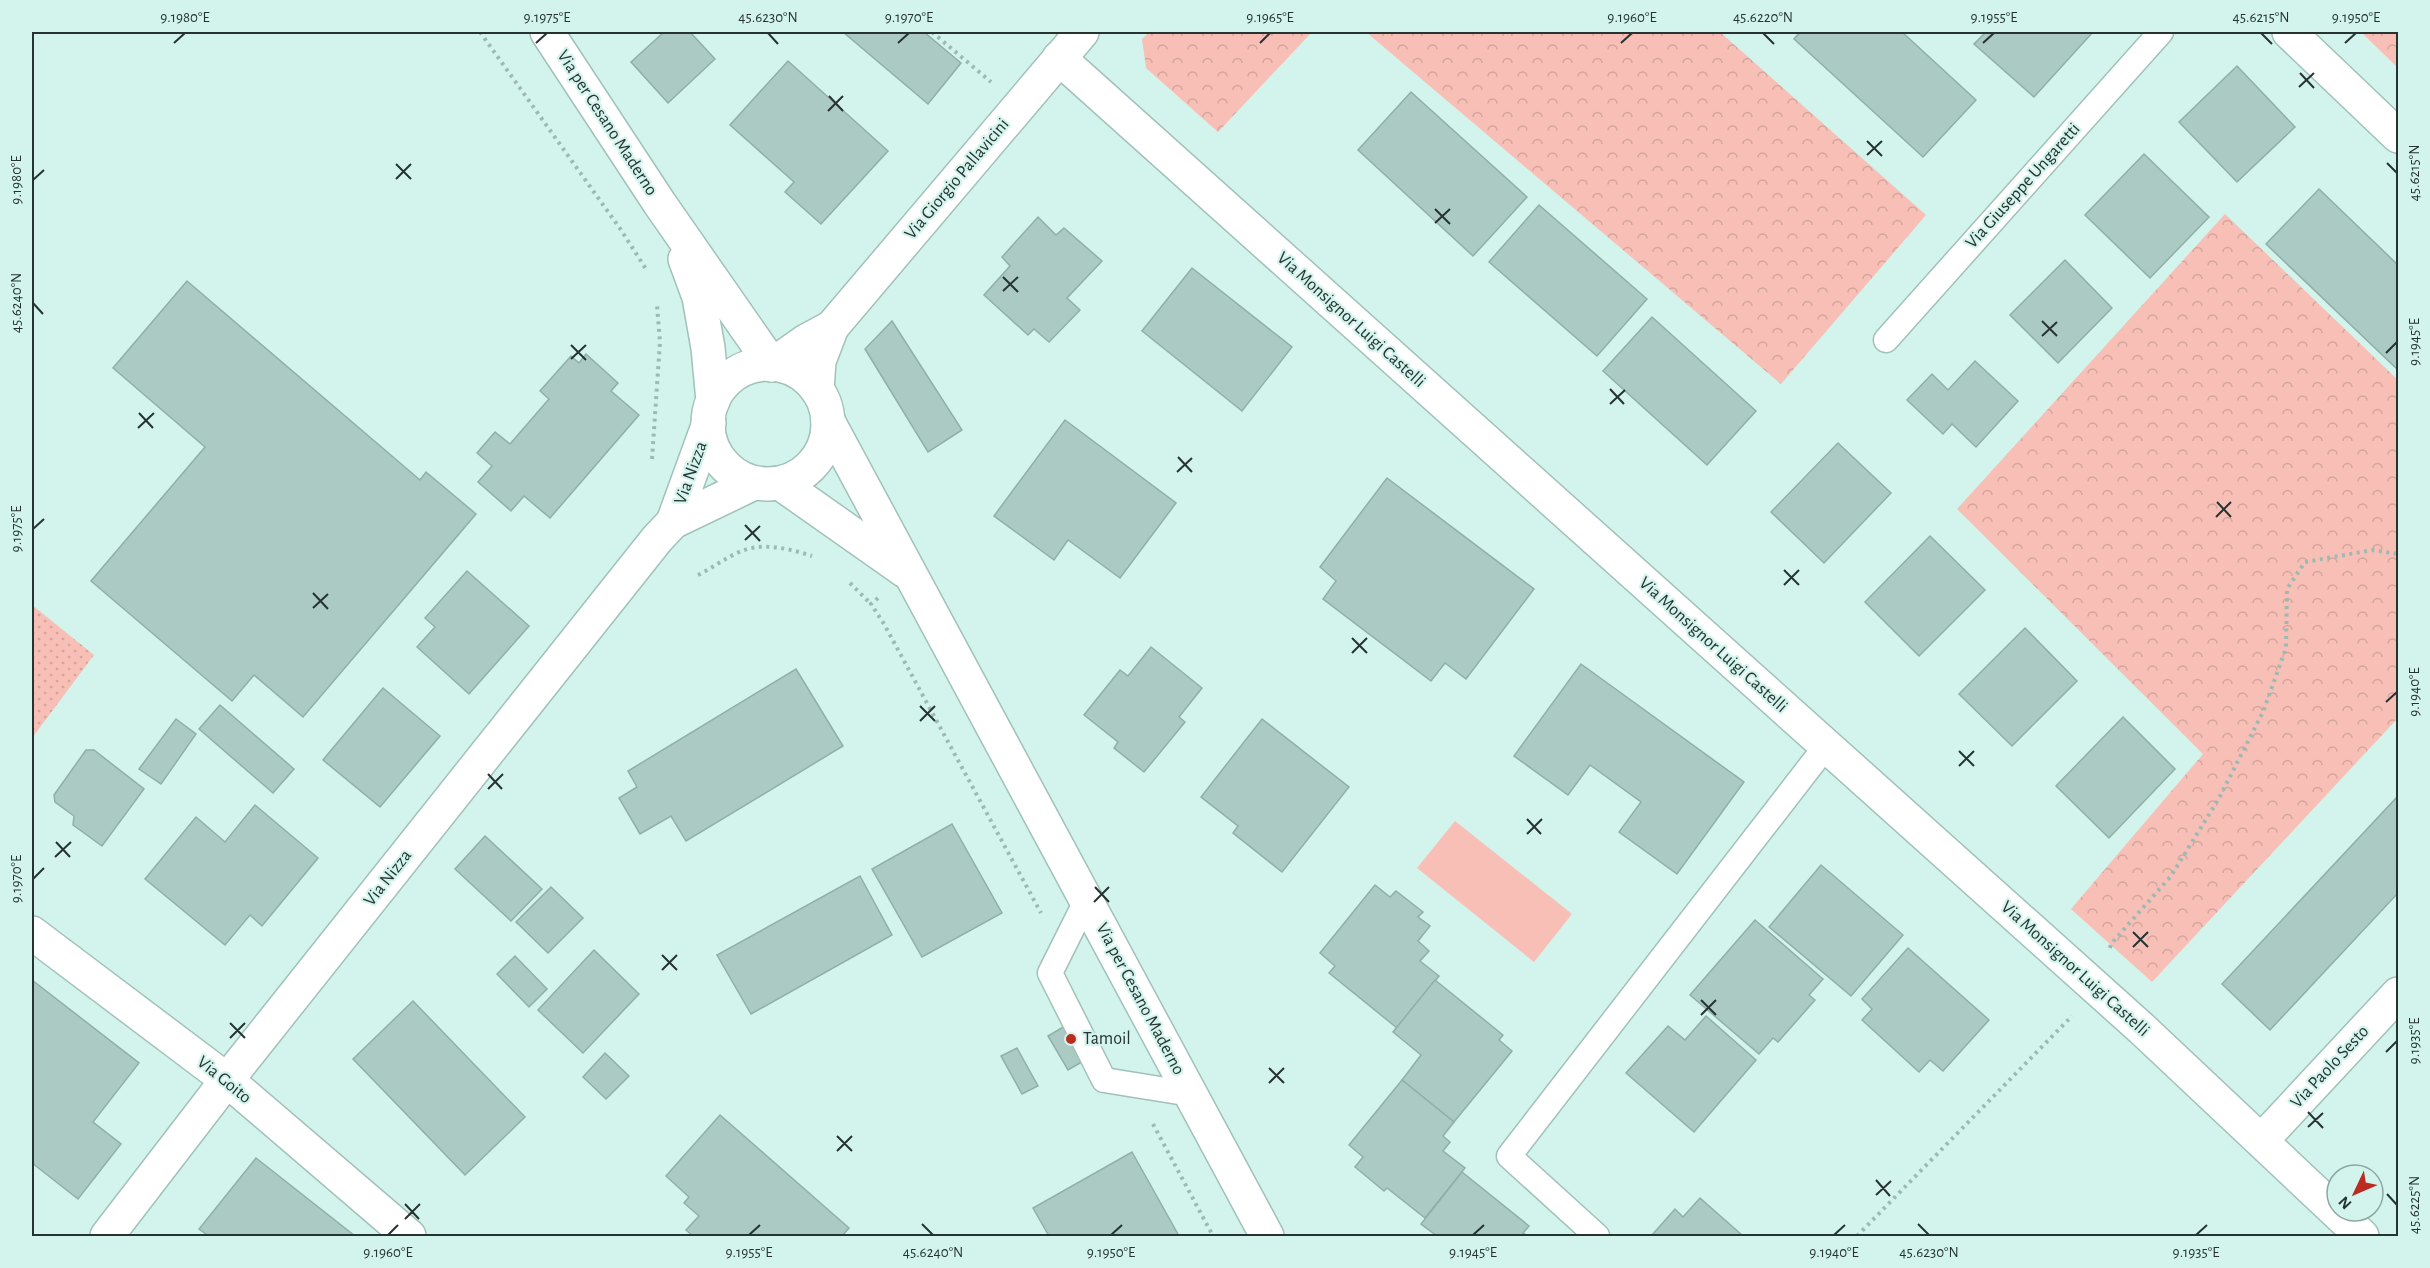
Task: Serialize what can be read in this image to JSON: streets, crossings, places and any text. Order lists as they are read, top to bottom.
{
  "streets": {
    "street": [
      "Via per Cesano Maderno",
      "Via Giorgio Pallavicini",
      "Via Monsignor Luigi Castelli",
      "Via Nizza",
      "Via Paolo Sesto",
      "Via Goito"
    ],
    "lane": ["Via Giuseppe Ungaretti"]
  },
  "crossings": [
    ["Via per Cesano Maderno", "Via Giorgio Pallavicini"],
    ["Via per Cesano Maderno", "Via Nizza"],
    ["Via Giorgio Pallavicini", "Via Monsignor Luigi Castelli"],
    ["Via Giorgio Pallavicini", "Via Nizza"],
    ["Via Monsignor Luigi Castelli", "Via Paolo Sesto"],
    ["Via Nizza", "Via Goito"]
  ],
  "places": ["Tamoil"],
  "north": "bottom left",
  "coordinates": [
    "9.1980°E",
    "9.1975°E",
    "45.6230°N",
    "9.1970°E",
    "9.1965°E",
    "9.1960°E",
    "45.6220°N",
    "9.1955°E",
    "45.6215°N",
    "9.1950°E",
    "45.6240°N",
    "9.1945°E",
    "9.1940°E",
    "9.1935°E",
    "45.6225°N"
  ]
}
